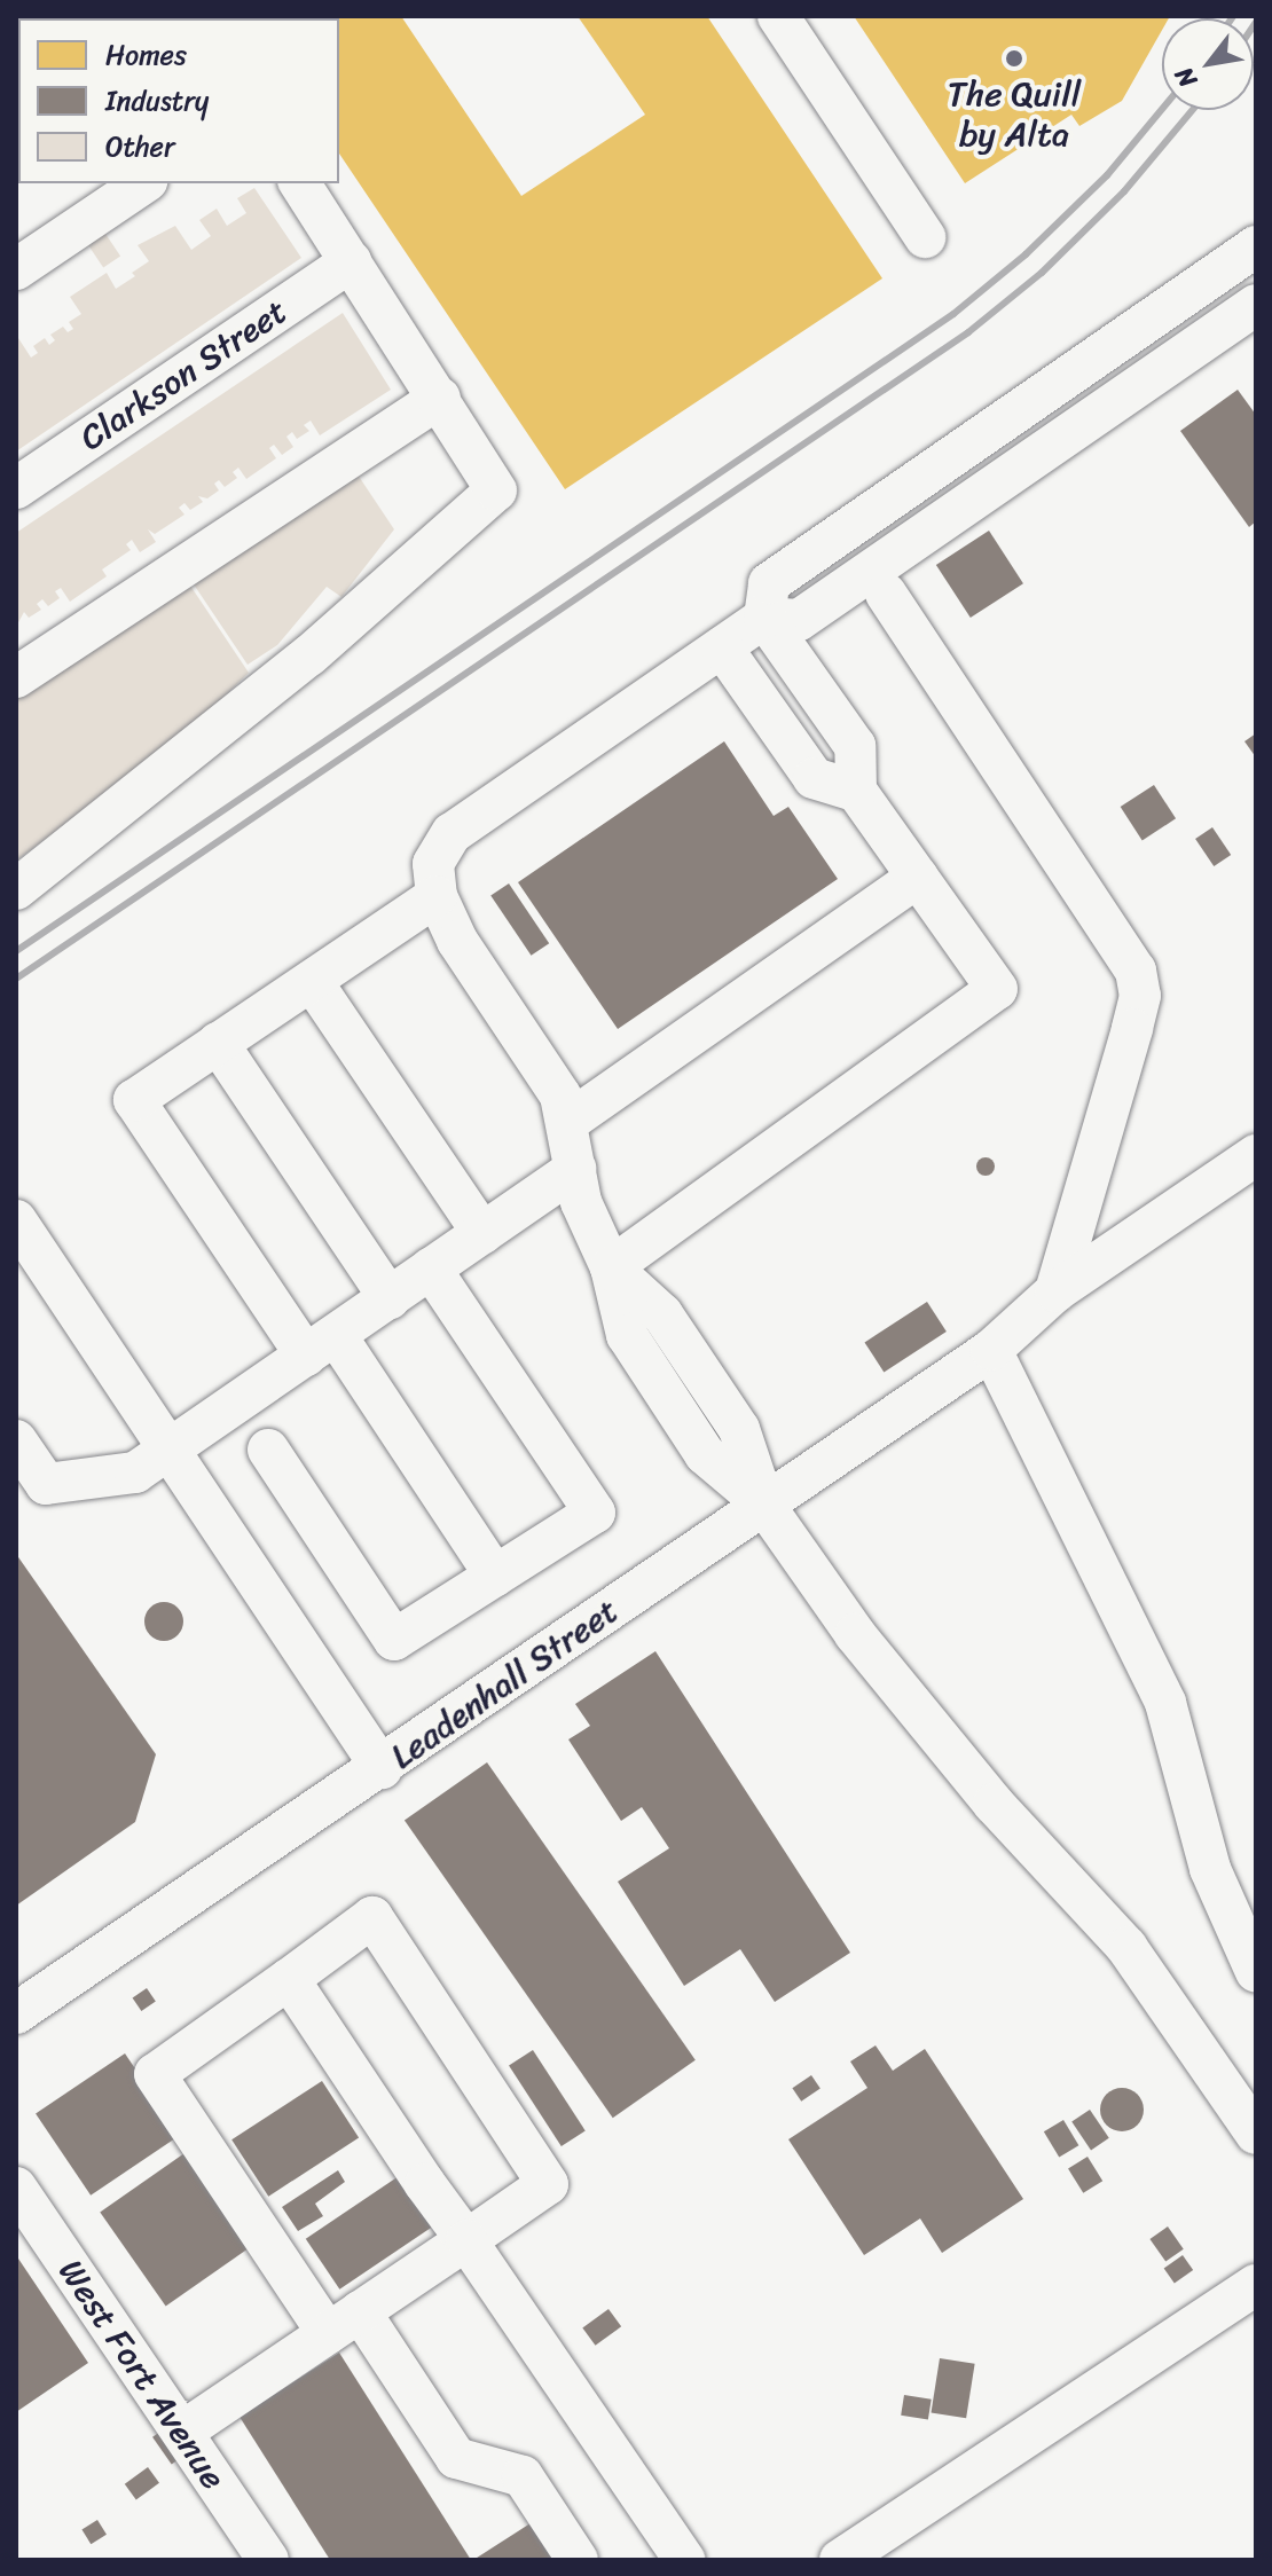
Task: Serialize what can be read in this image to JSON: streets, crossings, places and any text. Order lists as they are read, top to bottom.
{
  "streets": {
    "street": ["Clarkson Street", "Leadenhall Street", "West Fort Avenue"]
  },
  "places": ["The Quill by Alta"],
  "legend": ["Homes", "Industry", "Other"],
  "north": "bottom left"
}
